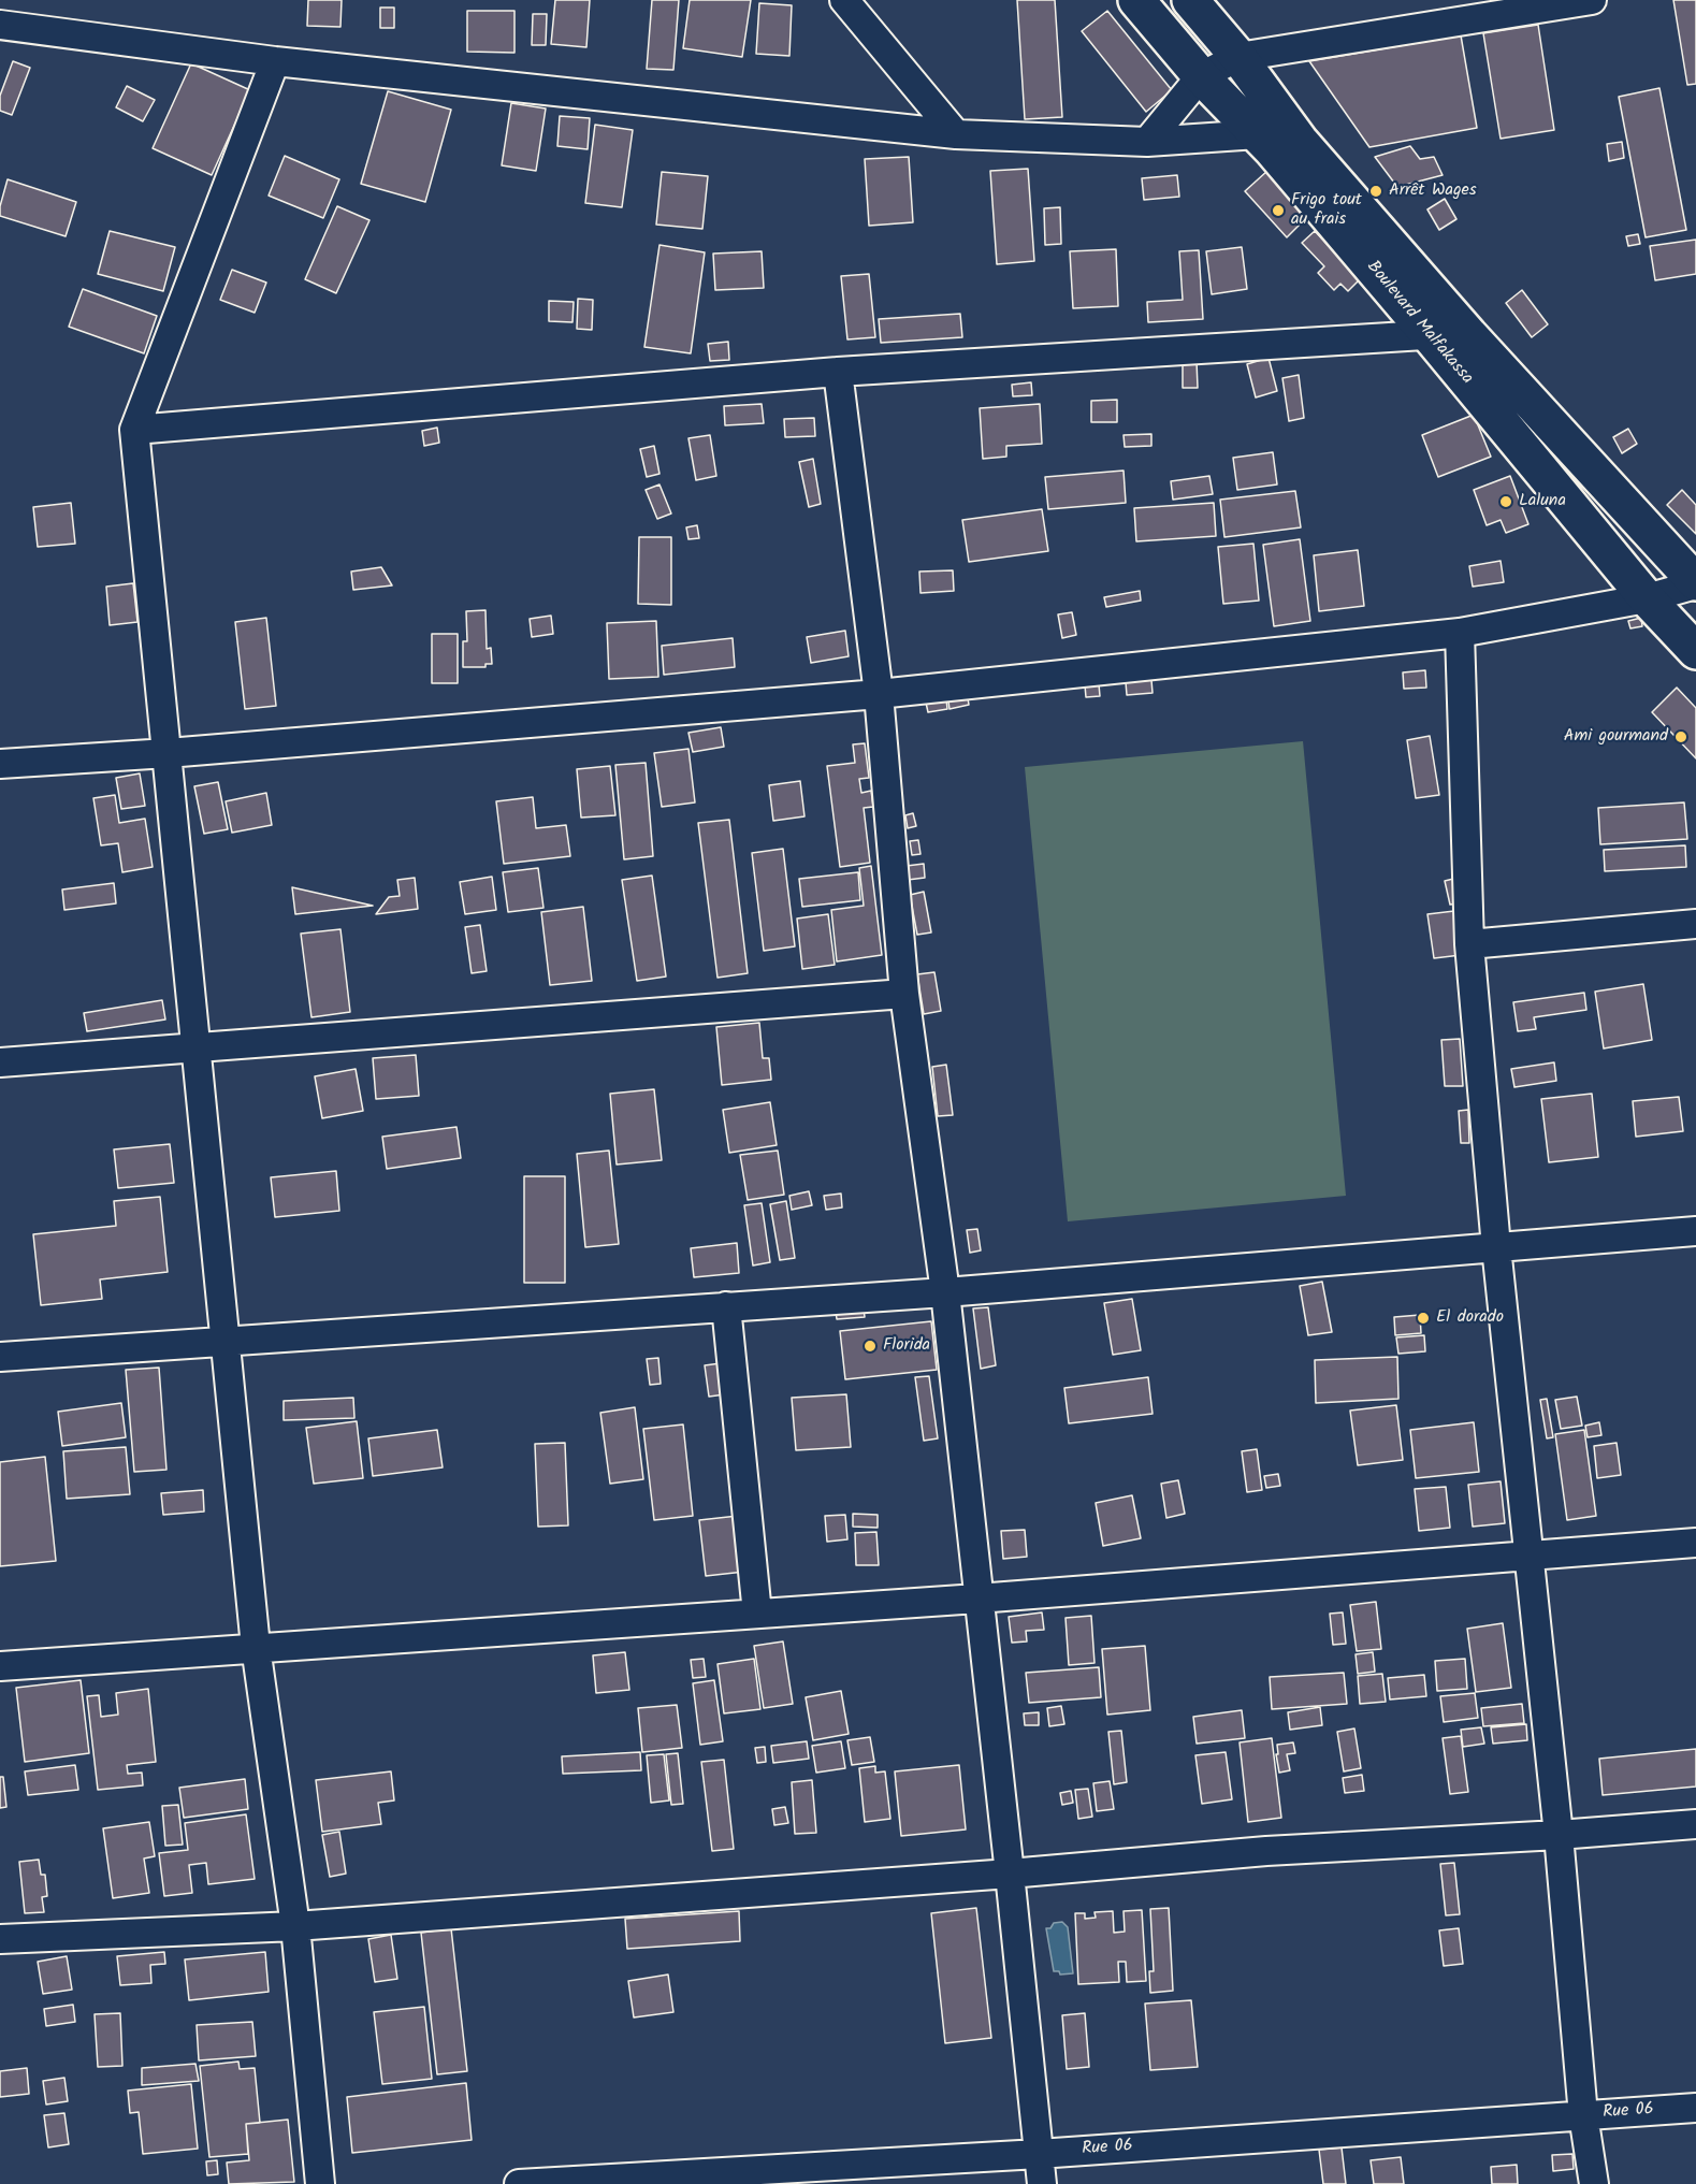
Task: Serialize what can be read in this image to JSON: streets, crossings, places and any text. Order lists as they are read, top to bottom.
{
  "streets": {
    "main road": ["Boulevard Malfakassa"],
    "street": ["Rue 06"]
  },
  "places": [
    "Arrêt Wages",
    "Frigo tout au frais",
    "Laluna",
    "Ami gourmand",
    "El dorado",
    "Florida"
  ]
}
